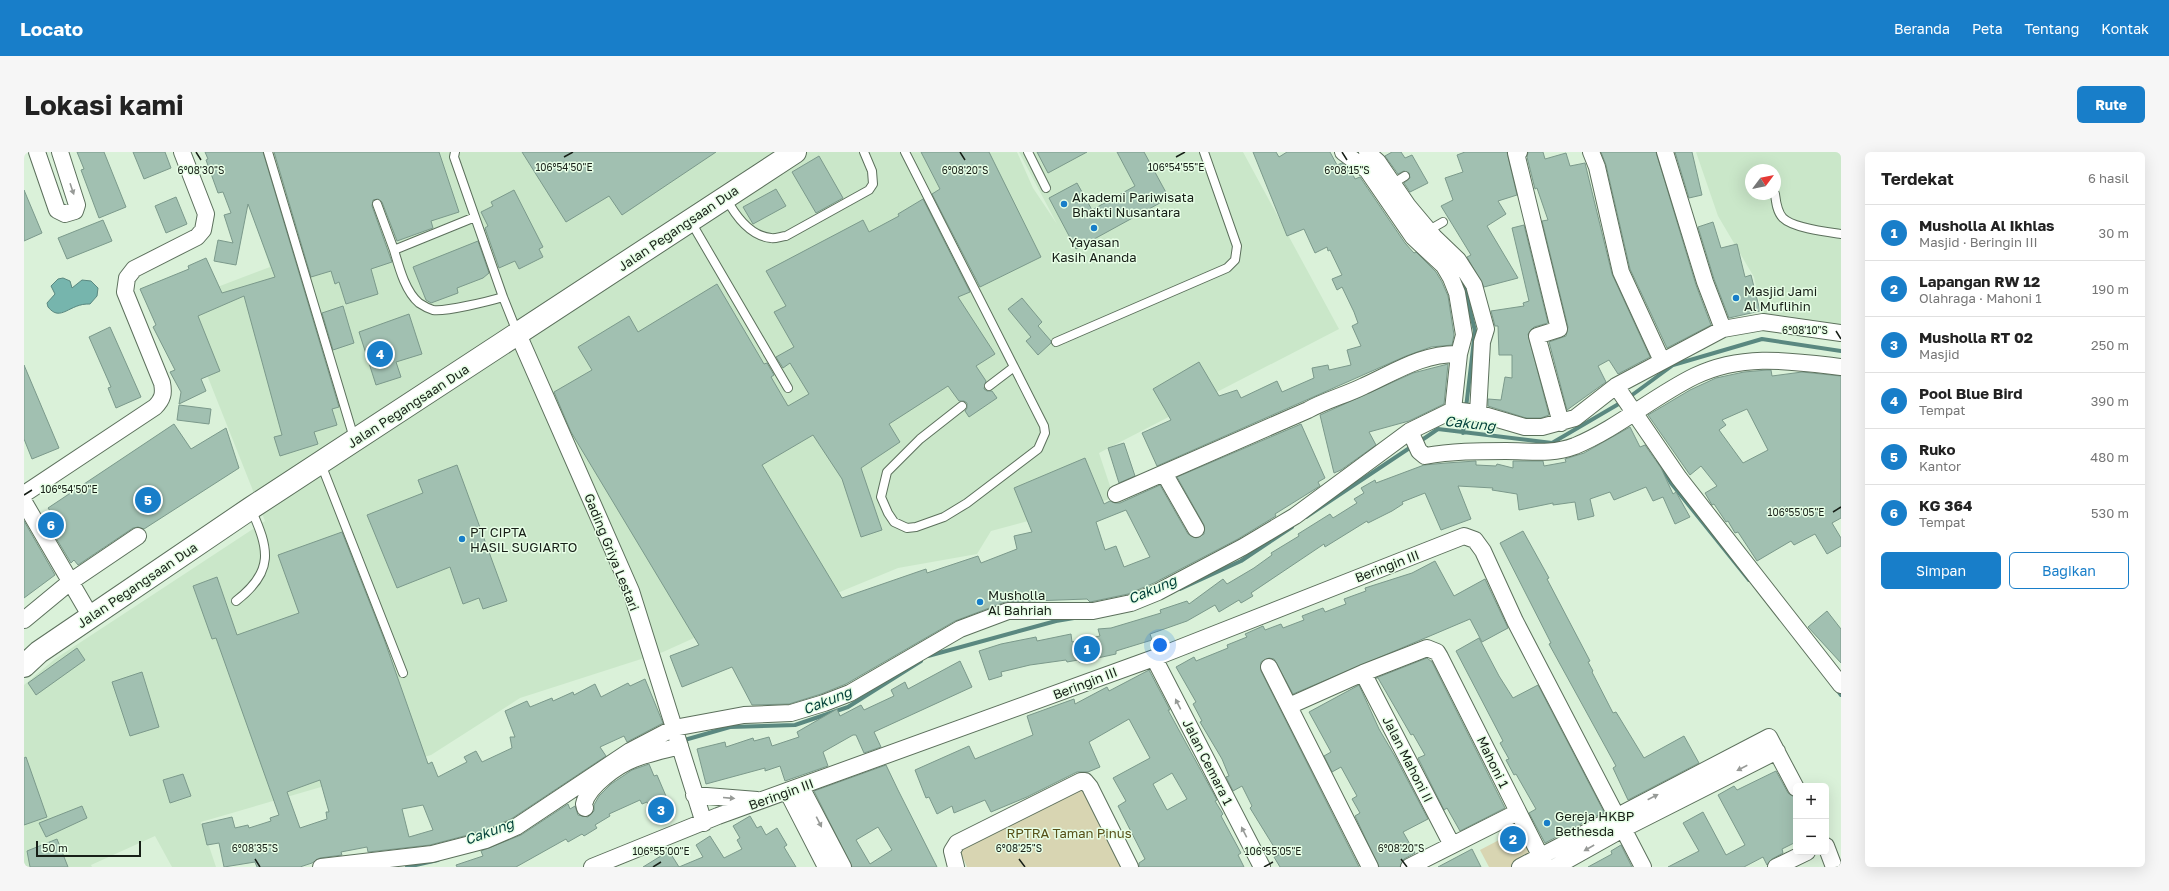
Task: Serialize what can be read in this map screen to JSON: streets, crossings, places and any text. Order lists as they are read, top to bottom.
{
  "streets": {
    "main road": ["Jalan Pegangsaan Dua"],
    "street": [
      "Gading Griya Lestari",
      "Beringin III",
      "Jalan Mahoni II",
      "Jalan Cemara 1",
      "Mahoni 1"
    ]
  },
  "crossings": [
    ["Jalan Pegangsaan Dua", "Gading Griya Lestari"],
    ["Gading Griya Lestari", "Beringin III"],
    ["Beringin III", "Jalan Cemara 1"],
    ["Jalan Mahoni II", "Mahoni 1"]
  ],
  "water": ["Cakung"],
  "parks": ["RPTRA Taman Pinus"],
  "places": [
    "Akademi Pariwisata Bhakti Nusantara",
    "Yayasan Kasih Ananda",
    "Masjid Jami Al Muflihin",
    "PT CIPTA HASIL SUGIARTO",
    "Musholla Al Bahriah",
    "Gereja HKBP Bethesda"
  ],
  "scale_bar": "50 m",
  "north": "top right",
  "page": {
    "header": "Locato",
    "nav": [
      "Beranda",
      "Peta",
      "Tentang",
      "Kontak"
    ],
    "buttons": [
      "Rute",
      ["Simpan", "Bagikan"]
    ],
    "title": "Lokasi kami",
    "heading": ["Terdekat", "6 hasil"],
    "list": [
      {
        "mark": "1",
        "name": "Musholla Al Ikhlas",
        "note": "Masjid · Beringin III",
        "value": "30 m"
      },
      {
        "mark": "2",
        "name": "Lapangan RW 12",
        "note": "Olahraga · Mahoni 1",
        "value": "190 m"
      },
      {
        "mark": "3",
        "name": "Musholla RT 02",
        "note": "Masjid",
        "value": "250 m"
      },
      {
        "mark": "4",
        "name": "Pool Blue Bird",
        "note": "Tempat",
        "value": "390 m"
      },
      {
        "mark": "5",
        "name": "Ruko",
        "note": "Kantor",
        "value": "480 m"
      },
      {
        "mark": "6",
        "name": "KG 364",
        "note": "Tempat",
        "value": "530 m"
      }
    ],
    "pins": [
      "4",
      "5",
      "6",
      "1",
      "3",
      "2"
    ],
    "map_buttons": ["+", "−"],
    "scale": "50 m"
  },
  "coordinates": [
    "106°54'50\"E",
    "106°54'55\"E",
    "6°08'15\"S",
    "6°08'30\"S",
    "6°08'20\"S",
    "6°08'10\"S",
    "106°55'05\"E",
    "6°08'35\"S",
    "6°08'25\"S",
    "106°55'00\"E"
  ]
}
